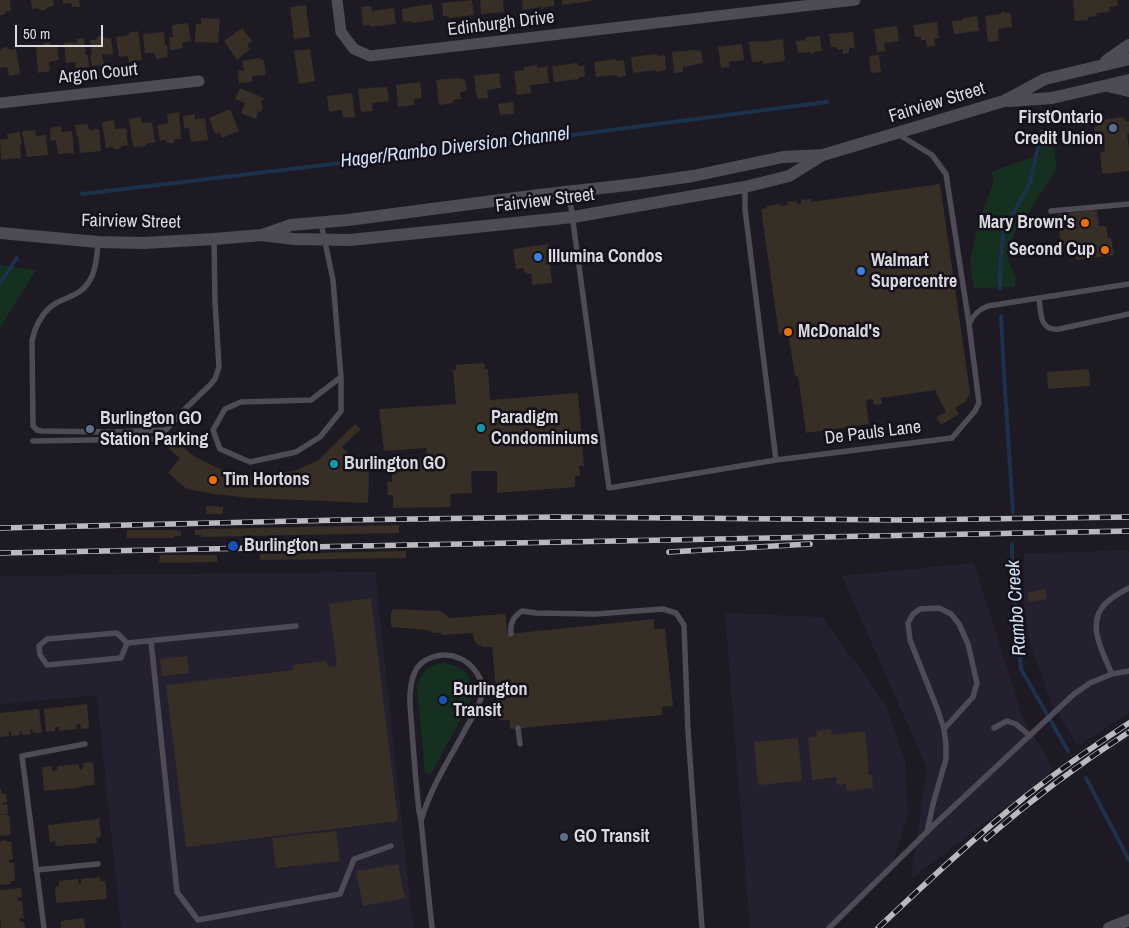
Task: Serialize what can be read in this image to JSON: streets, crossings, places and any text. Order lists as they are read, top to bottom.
{
  "streets": {
    "main road": ["Fairview Street"],
    "street": ["Edinburgh Drive", "Argon Court"],
    "lane": ["De Pauls Lane"]
  },
  "crossings": [
    ["Fairview Street", "De Pauls Lane"]
  ],
  "water": ["Hager/Rambo Diversion Channel", "Rambo Creek"],
  "places": [
    "FirstOntario Credit Union",
    "Mary Brown's",
    "Second Cup",
    "Illumina Condos",
    "Walmart Supercentre",
    "McDonald's",
    "Paradigm Condominiums",
    "Burlington GO Station Parking",
    "Burlington GO",
    "Tim Hortons",
    "Burlington",
    "Burlington Transit",
    "GO Transit"
  ],
  "scale_bar": "50 m"
}
